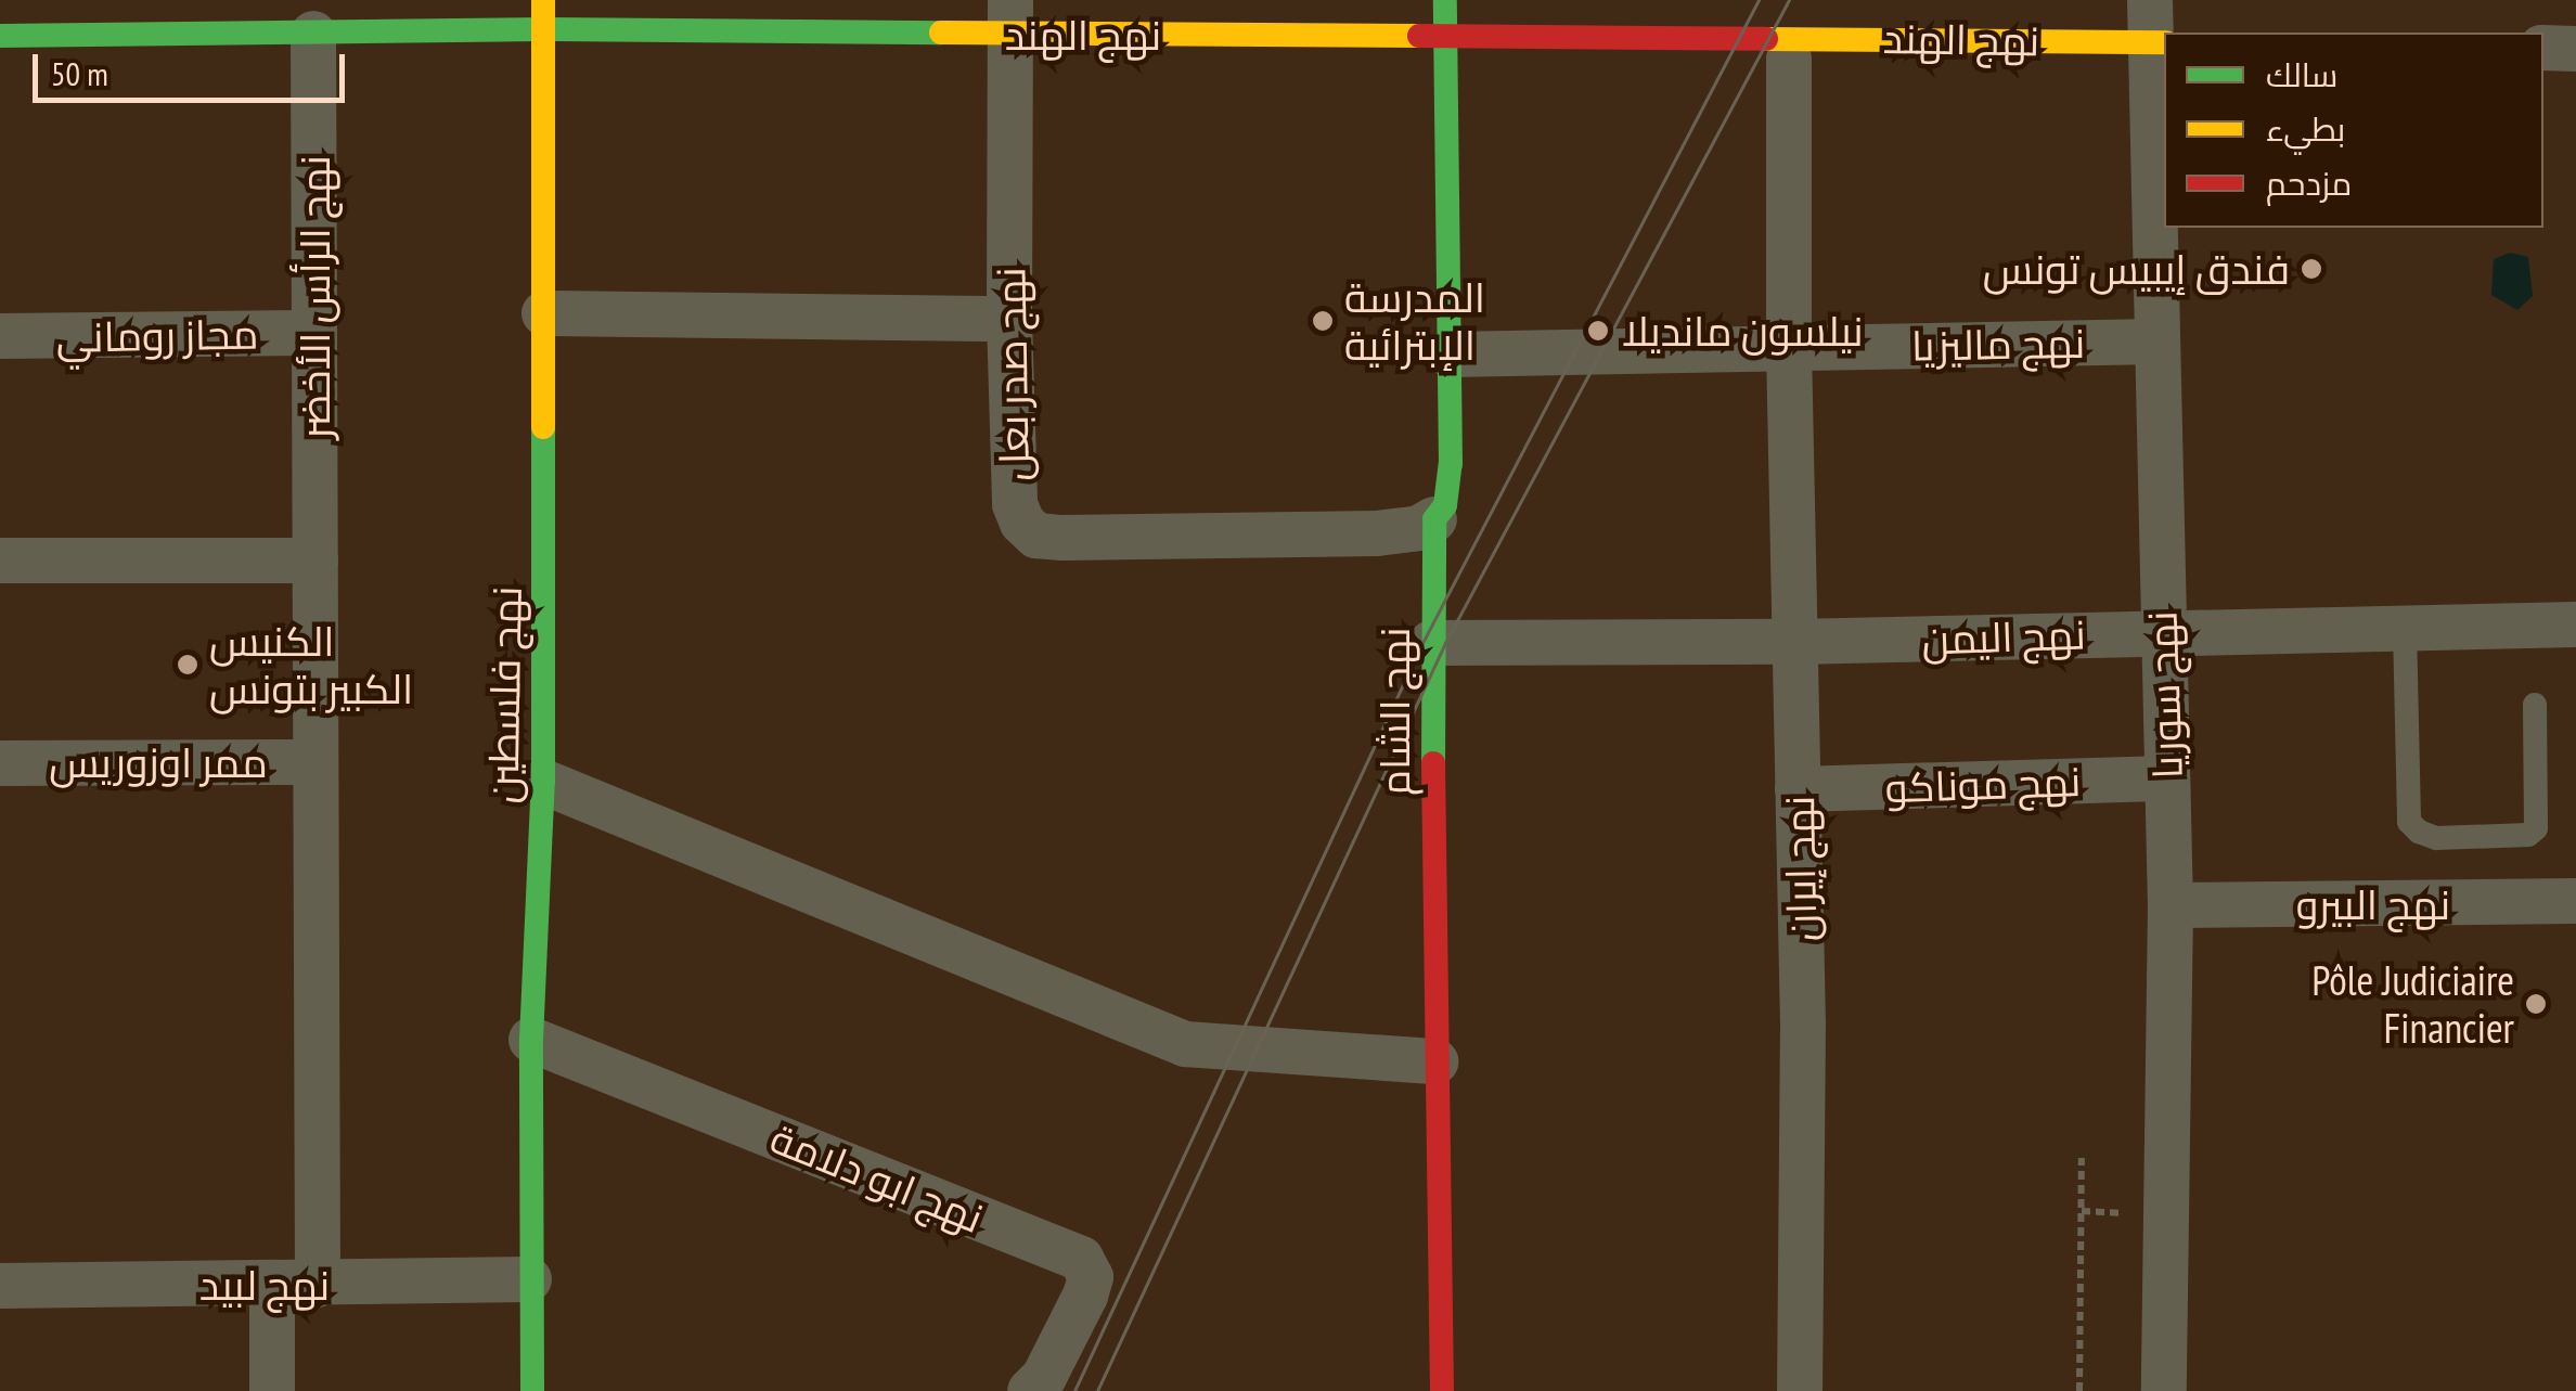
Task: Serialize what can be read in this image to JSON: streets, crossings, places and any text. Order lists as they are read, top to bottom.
{
  "streets": {
    "street": [
      "نهج الهند",
      "نهج الرأس الأخضر",
      "مجاز روماني",
      "نهج ماليزيا",
      "نهج صدر بعل",
      "نهج اليمن",
      "نهج فلسطين",
      "نهج سوريا",
      "نهج الشام",
      "ممر اوزوريس",
      "نهج موناكو",
      "نهج إيران",
      "نهج البيرو",
      "نهج ابو دلامة",
      "نهج لبيد"
    ]
  },
  "crossings": [
    ["نهج الهند", "نهج الرأس الأخضر"],
    ["نهج الهند", "نهج صدر بعل"],
    ["نهج الهند", "نهج فلسطين"],
    ["نهج الهند", "نهج سوريا"],
    ["نهج الهند", "نهج الشام"],
    ["نهج الرأس الأخضر", "مجاز روماني"],
    ["نهج الرأس الأخضر", "ممر اوزوريس"],
    ["نهج ماليزيا", "نهج سوريا"],
    ["نهج ماليزيا", "نهج الشام"],
    ["نهج ماليزيا", "نهج إيران"],
    ["نهج صدر بعل", "نهج الشام"],
    ["نهج اليمن", "نهج سوريا"],
    ["نهج اليمن", "نهج الشام"],
    ["نهج اليمن", "نهج إيران"],
    ["نهج فلسطين", "نهج ابو دلامة"],
    ["نهج فلسطين", "نهج لبيد"],
    ["نهج سوريا", "نهج موناكو"],
    ["نهج سوريا", "نهج البيرو"],
    ["نهج موناكو", "نهج إيران"]
  ],
  "places": [
    "فندق إيبيس تونس",
    "المدرسة الإبترائية",
    "نيلسون مانديلا",
    "الكنيس الكبير بتونس",
    "Pôle Judiciaire Financier"
  ],
  "legend": ["سالك", "بطيء", "مزدحم"],
  "scale_bar": "50 m"
}
